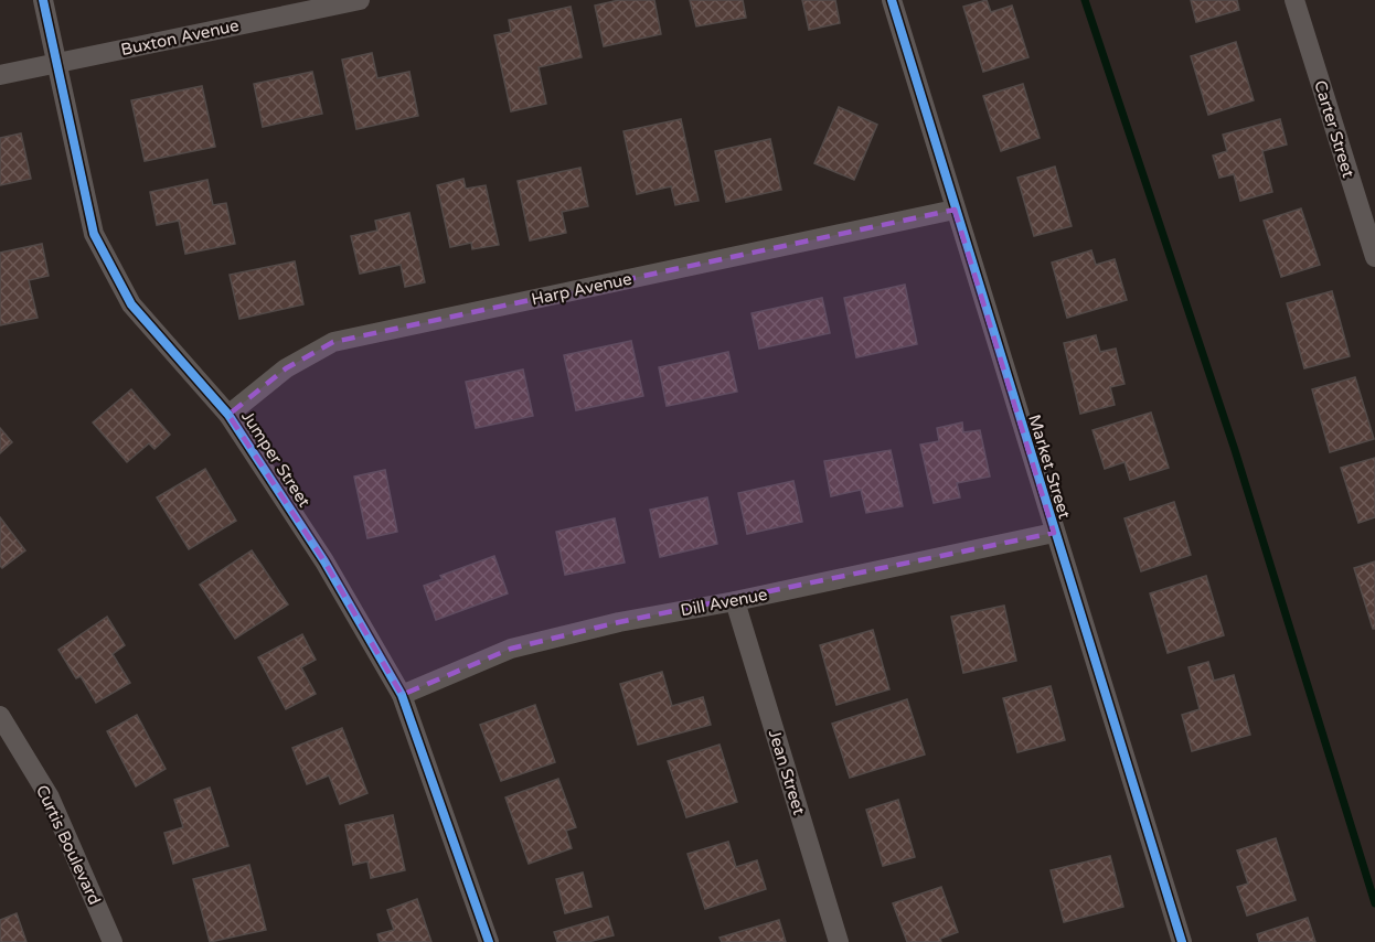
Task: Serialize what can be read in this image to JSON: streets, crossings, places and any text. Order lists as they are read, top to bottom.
{
  "streets": {
    "street": [
      "Buxton Avenue",
      "Carter Street",
      "Harp Avenue",
      "Jumper Street",
      "Market Street",
      "Dill Avenue",
      "Jean Street",
      "Curtis Boulevard"
    ]
  },
  "crossings": [
    ["Buxton Avenue", "Jumper Street"],
    ["Harp Avenue", "Jumper Street"],
    ["Harp Avenue", "Market Street"],
    ["Jumper Street", "Dill Avenue"],
    ["Market Street", "Dill Avenue"],
    ["Dill Avenue", "Jean Street"]
  ]
}
